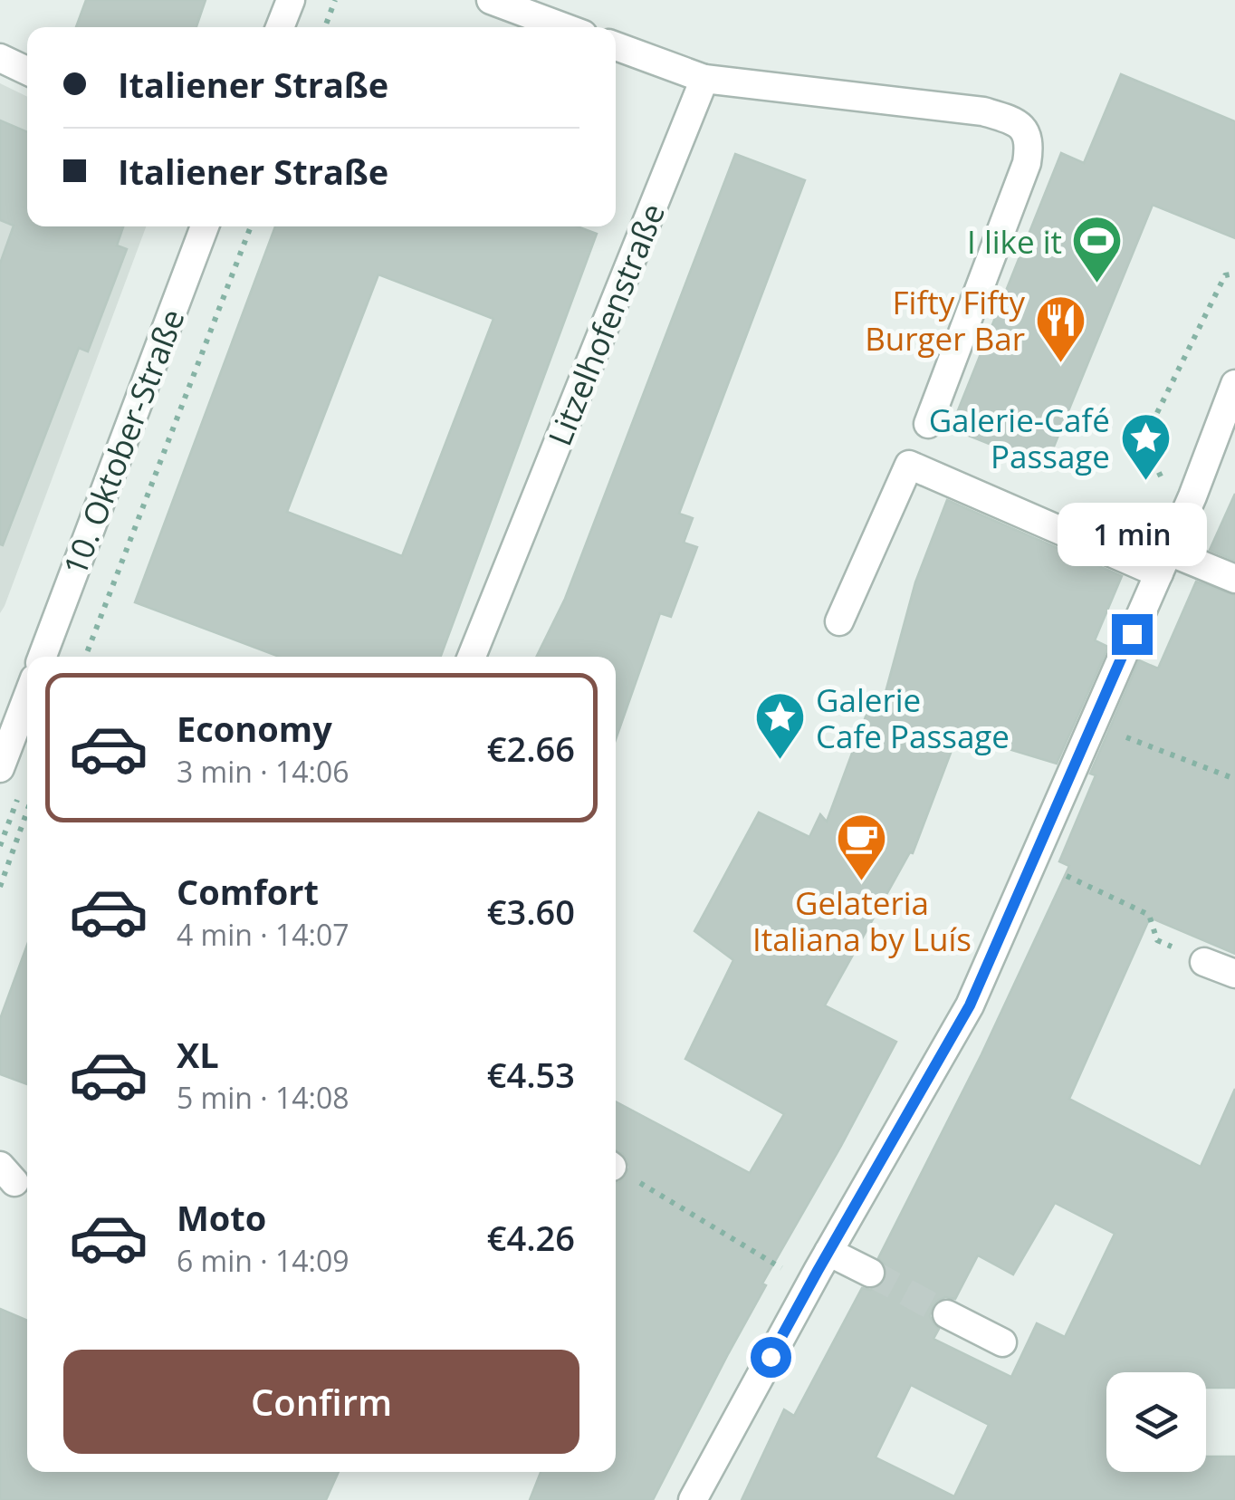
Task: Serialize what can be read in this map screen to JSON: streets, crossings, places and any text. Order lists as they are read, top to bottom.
{
  "streets": {
    "street": ["Litzelhofenstraße", "10. Oktober-Straße"]
  },
  "places": {
    "sports": ["I like it"],
    "restaurant": ["Fifty Fifty Burger Bar"],
    "place": ["Galerie-Café Passage", "Galerie Cafe Passage"],
    "cafe": ["Gelateria Italiana by Luís"]
  },
  "page": {
    "banner": ["Italiener Straße", "Italiener Straße"],
    "bubble": "1 min",
    "list": [
      {
        "name": "Economy",
        "note": "3 min · 14:06",
        "value": "€2.66"
      },
      {
        "name": "Comfort",
        "note": "4 min · 14:07",
        "value": "€3.60"
      },
      {
        "name": "XL",
        "note": "5 min · 14:08",
        "value": "€4.53"
      },
      {
        "name": "Moto",
        "note": "6 min · 14:09",
        "value": "€4.26"
      }
    ],
    "buttons": "Confirm"
  }
}
